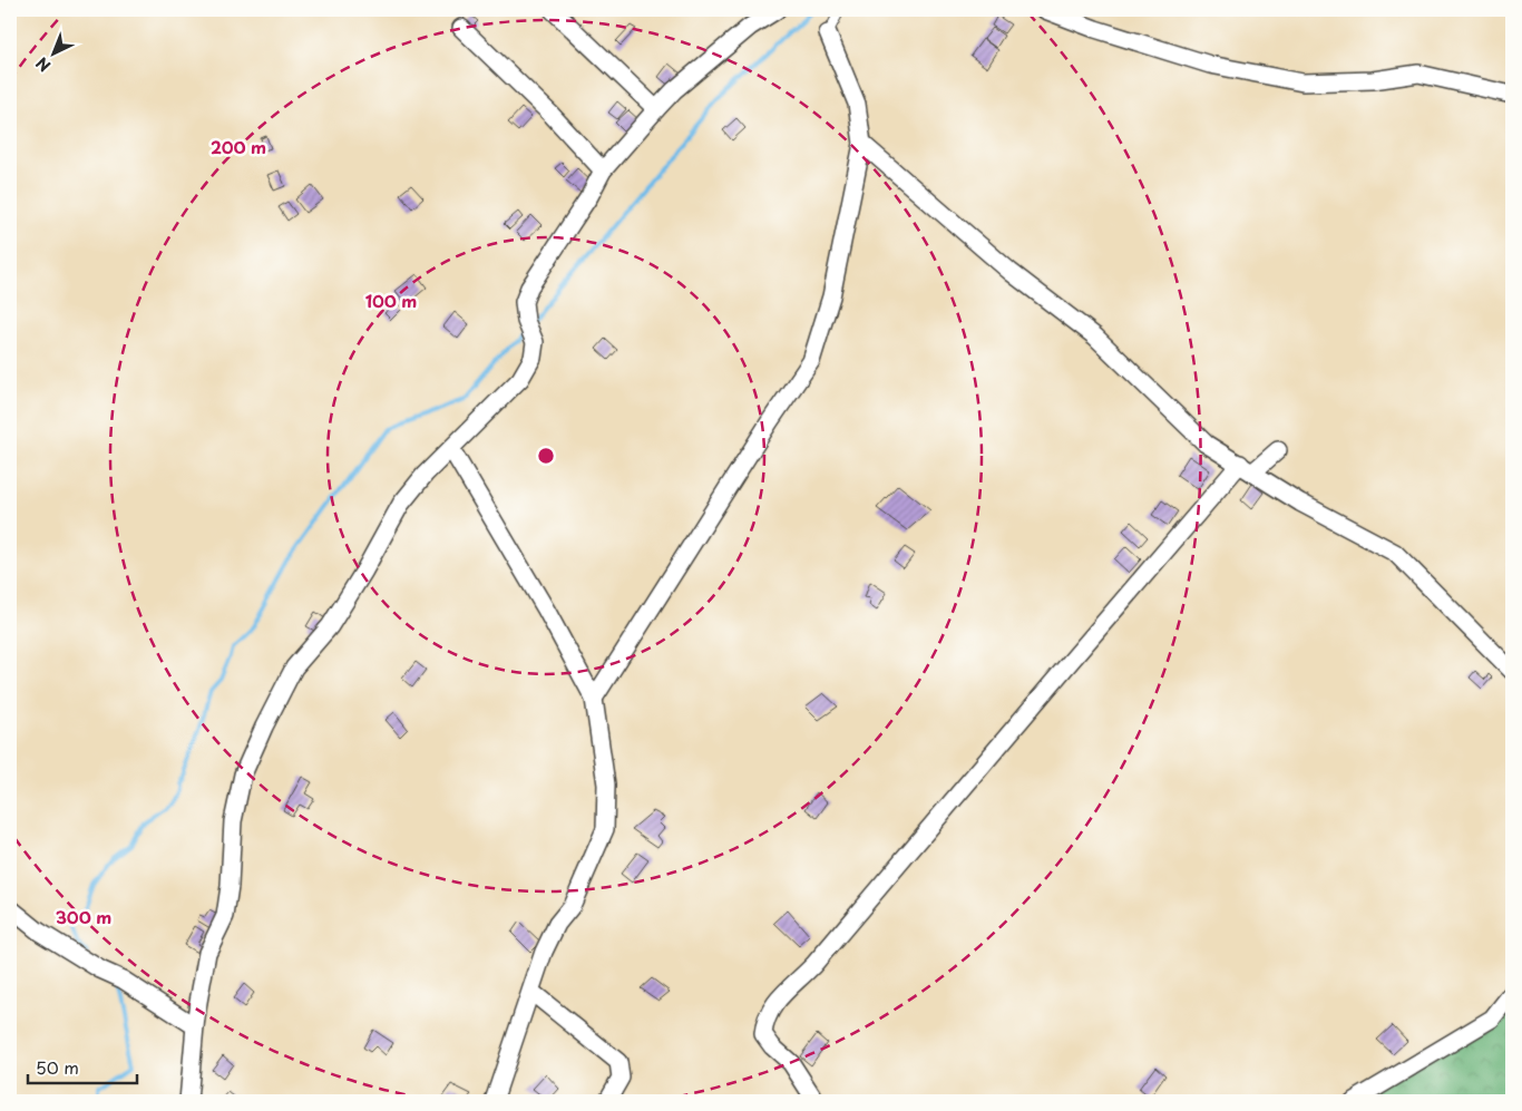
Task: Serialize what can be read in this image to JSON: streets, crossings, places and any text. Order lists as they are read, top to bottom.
{
  "scale_bar": "50 m",
  "north": "bottom left",
  "rings": ["200 m", "100 m", "300 m"]
}
